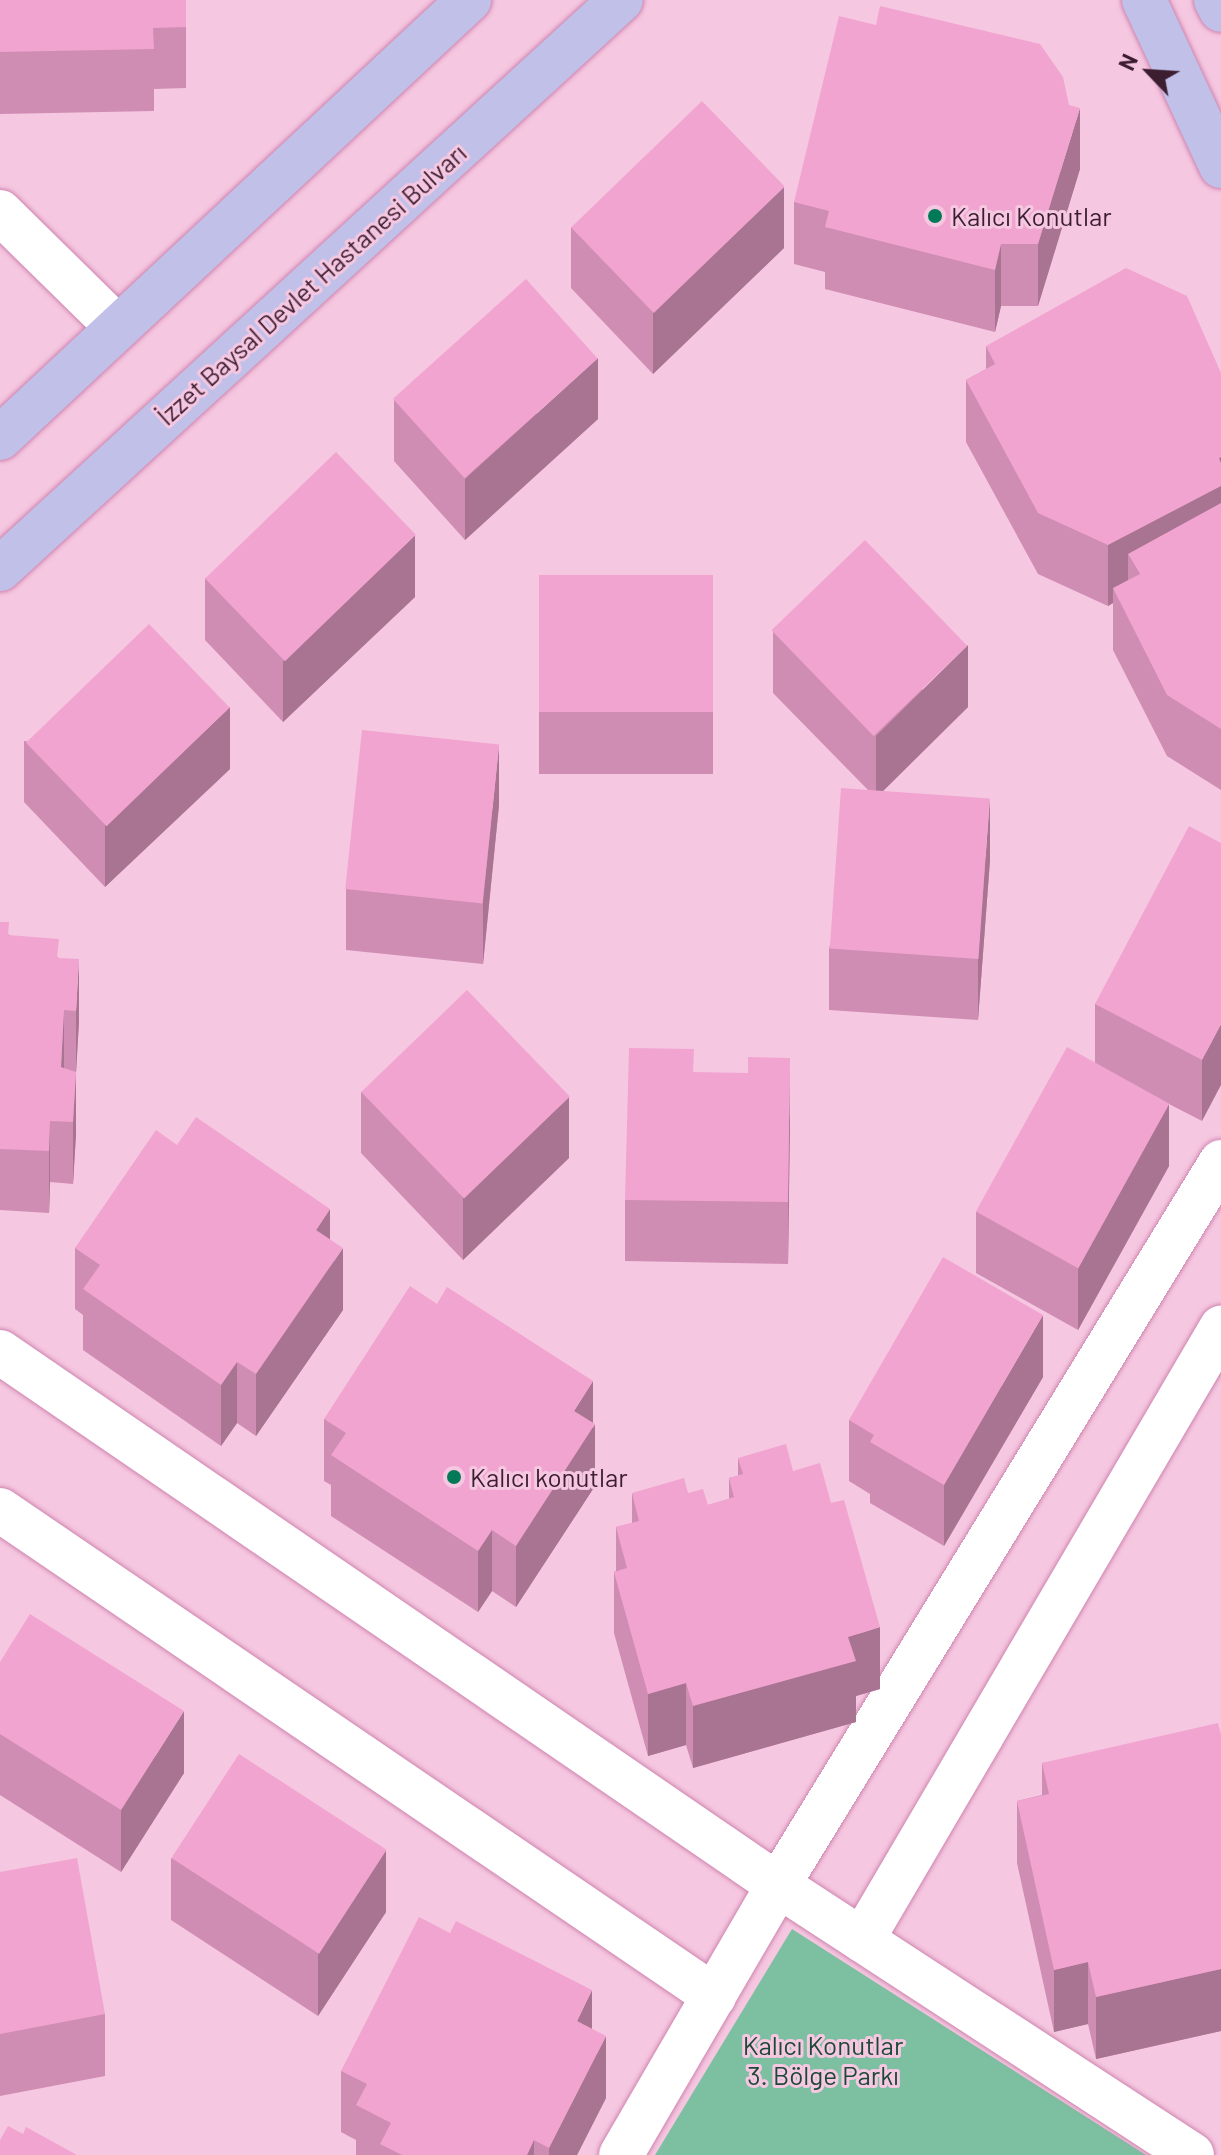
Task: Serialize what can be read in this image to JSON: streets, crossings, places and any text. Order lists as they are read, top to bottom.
{
  "streets": {
    "main road": ["İzzet Baysal Devlet Hastanesi Bulvarı"]
  },
  "parks": ["Kalıcı Konutlar 3. Bölge Parkı"],
  "places": ["Kalıcı Konutlar", "Kalıcı konutlar"],
  "north": "top left"
}
